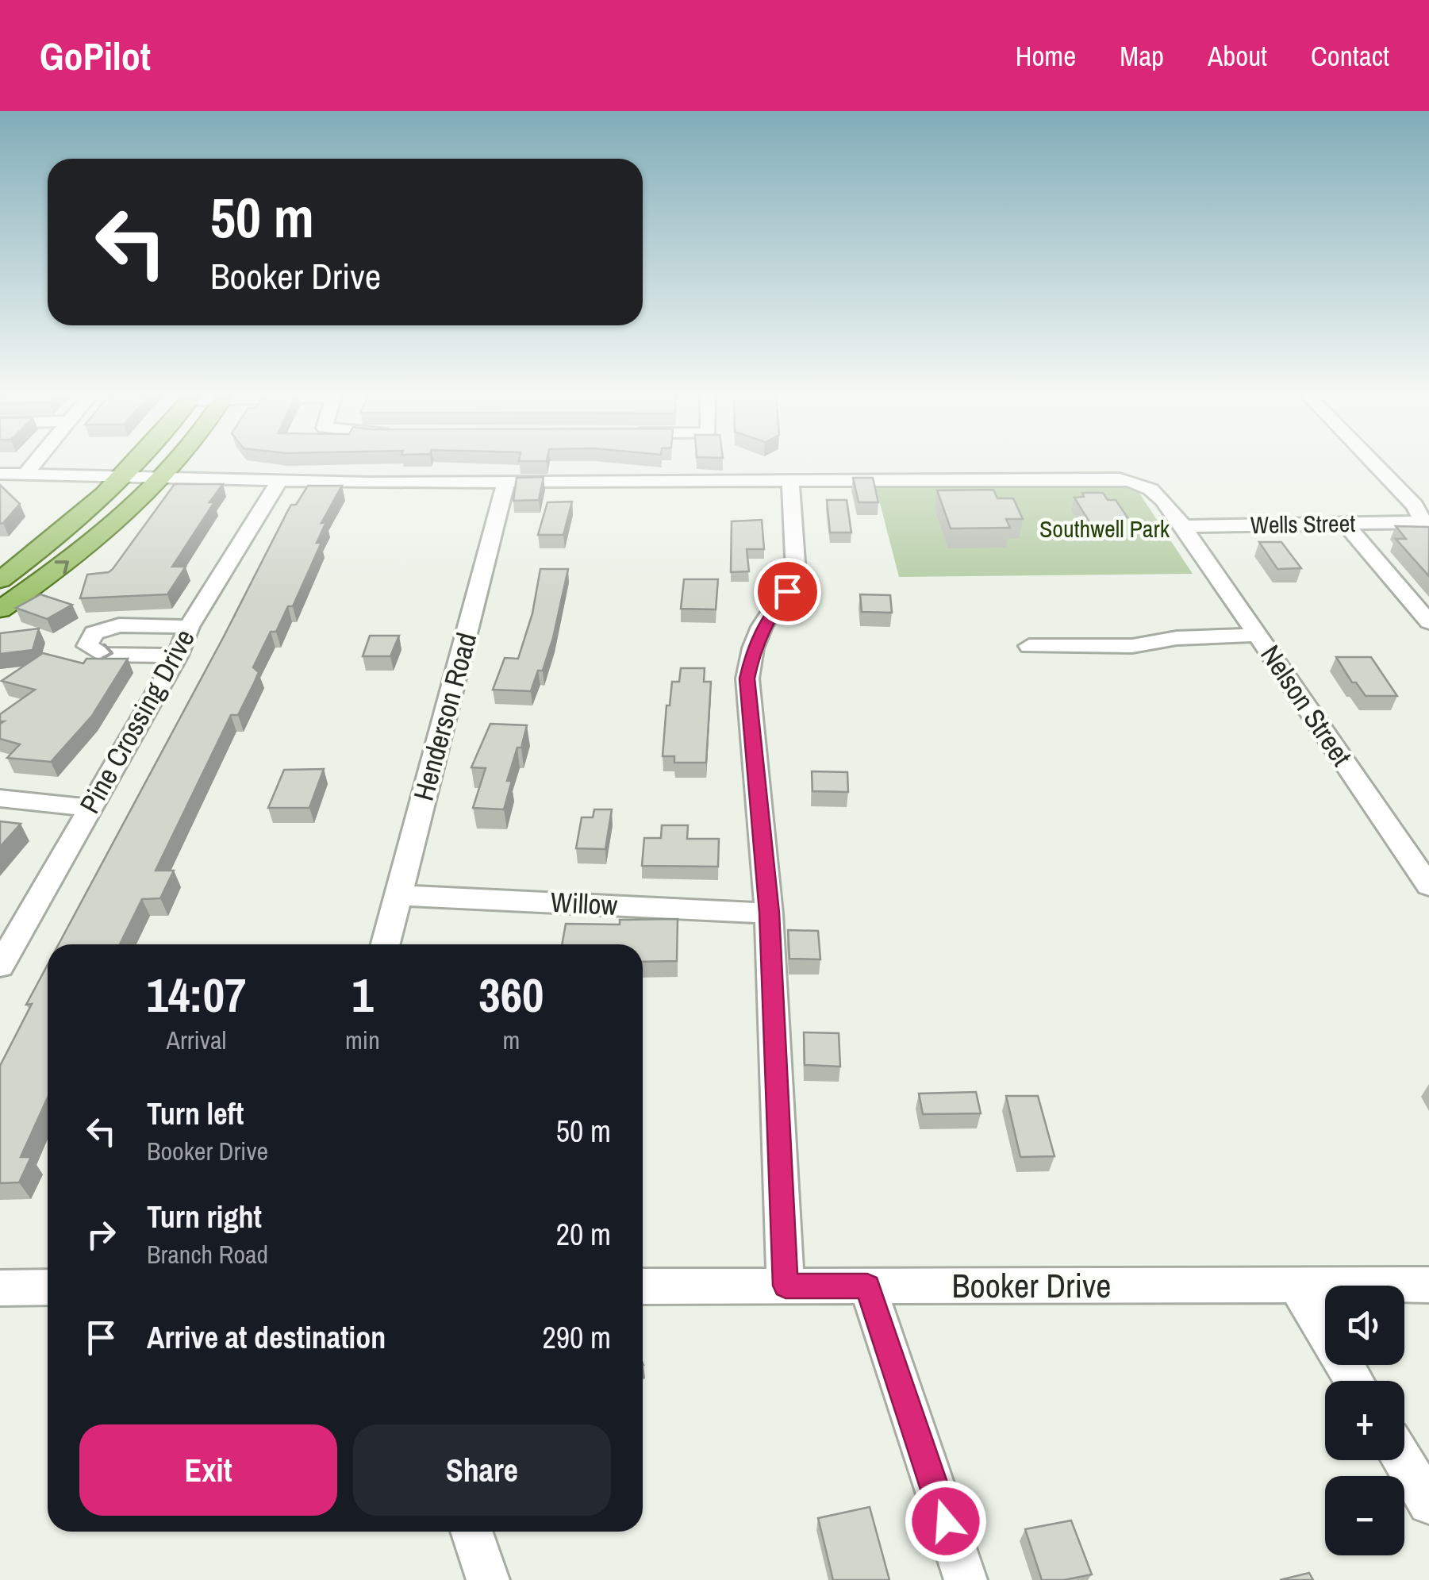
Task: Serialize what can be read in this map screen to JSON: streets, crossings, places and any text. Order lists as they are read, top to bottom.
{
  "streets": {
    "street": [
      "Wells Street",
      "Nelson Street",
      "Henderson Road",
      "Pine Crossing Drive",
      "Willow",
      "Booker Drive"
    ]
  },
  "crossings": [
    ["Wells Street", "Nelson Street"],
    ["Nelson Street", "Henderson Road"],
    ["Nelson Street", "Pine Crossing Drive"],
    ["Henderson Road", "Willow"]
  ],
  "parks": ["Southwell Park"],
  "page": {
    "header": "GoPilot",
    "nav": [
      "Home",
      "Map",
      "About",
      "Contact"
    ],
    "turn": ["50 m", "Booker Drive"],
    "eta": [
      "14:07",
      "Arrival",
      "1",
      "min",
      "360",
      "m"
    ],
    "list": [
      {
        "name": "Turn left",
        "note": "Booker Drive",
        "value": "50 m"
      },
      {
        "name": "Turn right",
        "note": "Branch Road",
        "value": "20 m"
      },
      {
        "name": "Arrive at destination",
        "value": "290 m"
      }
    ],
    "map_buttons": ["+", "−"],
    "buttons": ["Exit", "Share"]
  }
}
